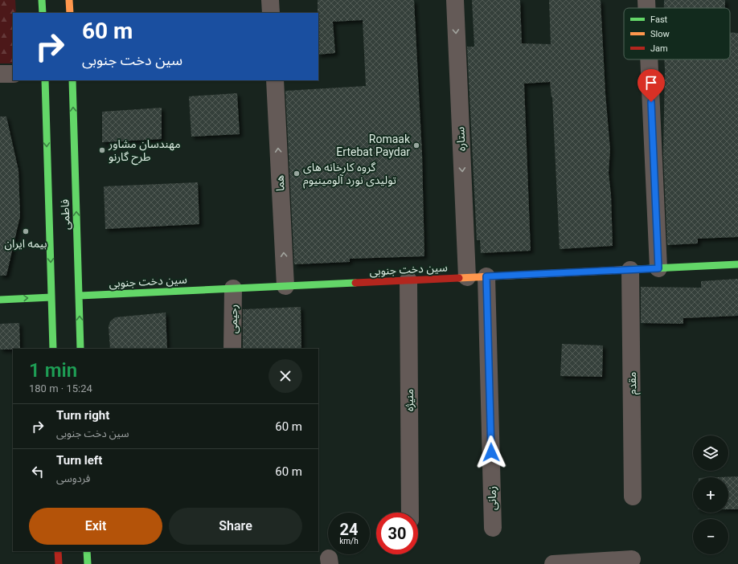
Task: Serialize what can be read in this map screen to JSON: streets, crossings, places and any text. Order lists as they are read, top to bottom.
{
  "streets": {
    "street": [
      "ستاره",
      "هما",
      "فاطمی",
      "سین دخت جنوبی",
      "رحیمی",
      "مقدم",
      "منیژه",
      "زمانی"
    ]
  },
  "crossings": [
    ["ستاره", "سین دخت جنوبی"],
    ["هما", "سین دخت جنوبی"],
    ["فاطمی", "سین دخت جنوبی"],
    ["سین دخت جنوبی", "رحیمی"],
    ["سین دخت جنوبی", "مقدم"],
    ["سین دخت جنوبی", "منیژه"],
    ["سین دخت جنوبی", "زمانی"]
  ],
  "one_way": ["ستاره", "هما"],
  "places": [
    "Romaak Ertebat Paydar",
    "مهندسان مشاور طرح گارنو",
    "گروه کارخانه های تولیدی نورد آلومینیوم",
    "بیمه ایران"
  ],
  "legend": ["Fast", "Slow", "Jam"],
  "page": {
    "turn": ["60 m", "سین دخت جنوبی"],
    "heading": ["1 min", "180 m · 15:24"],
    "list": [
      {
        "name": "Turn right",
        "note": "سین دخت جنوبی",
        "value": "60 m"
      },
      {
        "name": "Turn left",
        "note": "فردوسی",
        "value": "60 m"
      }
    ],
    "map_buttons": ["+", "−"],
    "buttons": ["Exit", "Share"],
    "speed": "24 km/h",
    "limit": "30"
  }
}
